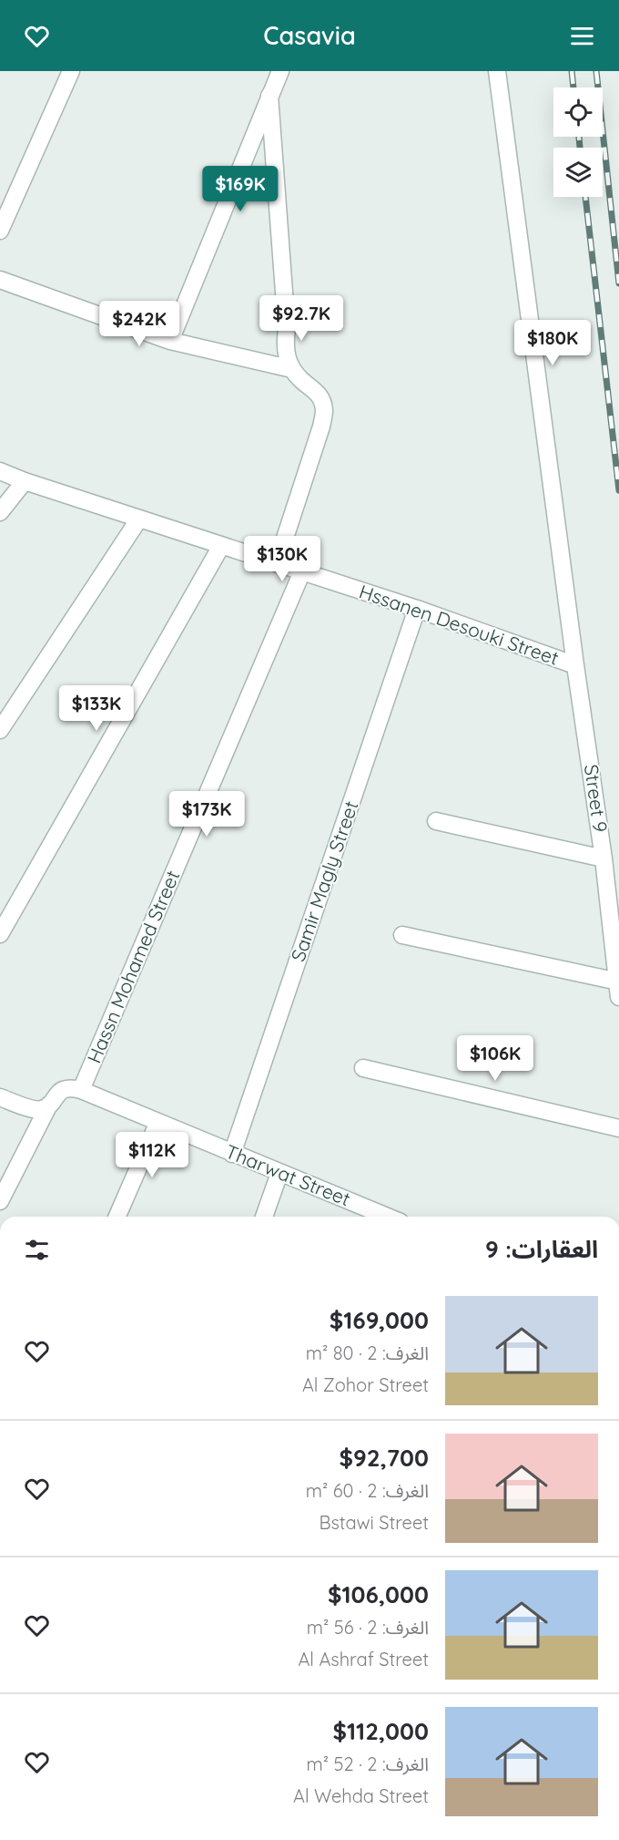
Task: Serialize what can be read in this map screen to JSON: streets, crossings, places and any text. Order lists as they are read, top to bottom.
{
  "streets": {
    "street": [
      "Hssanen Desouki Street",
      "Street 9",
      "Samir Magly Street",
      "Hassn Mohamed Street",
      "Tharwat Street"
    ]
  },
  "crossings": [
    ["Hssanen Desouki Street", "Street 9"],
    ["Hssanen Desouki Street", "Samir Magly Street"],
    ["Hssanen Desouki Street", "Hassn Mohamed Street"],
    ["Samir Magly Street", "Tharwat Street"],
    ["Hassn Mohamed Street", "Tharwat Street"]
  ],
  "page": {
    "header": "Casavia",
    "price": [
      "$169K",
      "$92.7K",
      "$242K",
      "$180K",
      "$130K",
      "$133K",
      "$173K",
      "$106K",
      "$112K"
    ],
    "heading": "العقارات: 9",
    "list": [
      {
        "name": "$169,000",
        "note": "الغرف: 2 · 80 m² · Al Zohor Street"
      },
      {
        "name": "$92,700",
        "note": "الغرف: 2 · 60 m² · Bstawi Street"
      },
      {
        "name": "$106,000",
        "note": "الغرف: 2 · 56 m² · Al Ashraf Street"
      },
      {
        "name": "$112,000",
        "note": "الغرف: 2 · 52 m² · Al Wehda Street"
      }
    ]
  }
}
